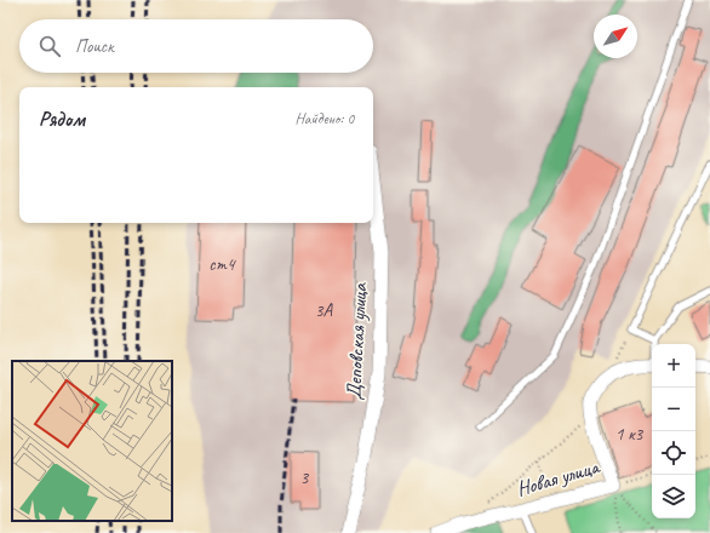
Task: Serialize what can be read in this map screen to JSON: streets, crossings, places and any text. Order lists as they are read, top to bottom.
{
  "streets": {
    "street": ["Деповская улица", "Новая улица"]
  },
  "house_numbers": [
    "ст4",
    "3А",
    "1 к3",
    "3"
  ],
  "north": "top right",
  "page": {
    "search": "Поиск",
    "heading": ["Рядом", "Найдено: 0"],
    "map_buttons": ["+", "−"]
  }
}
